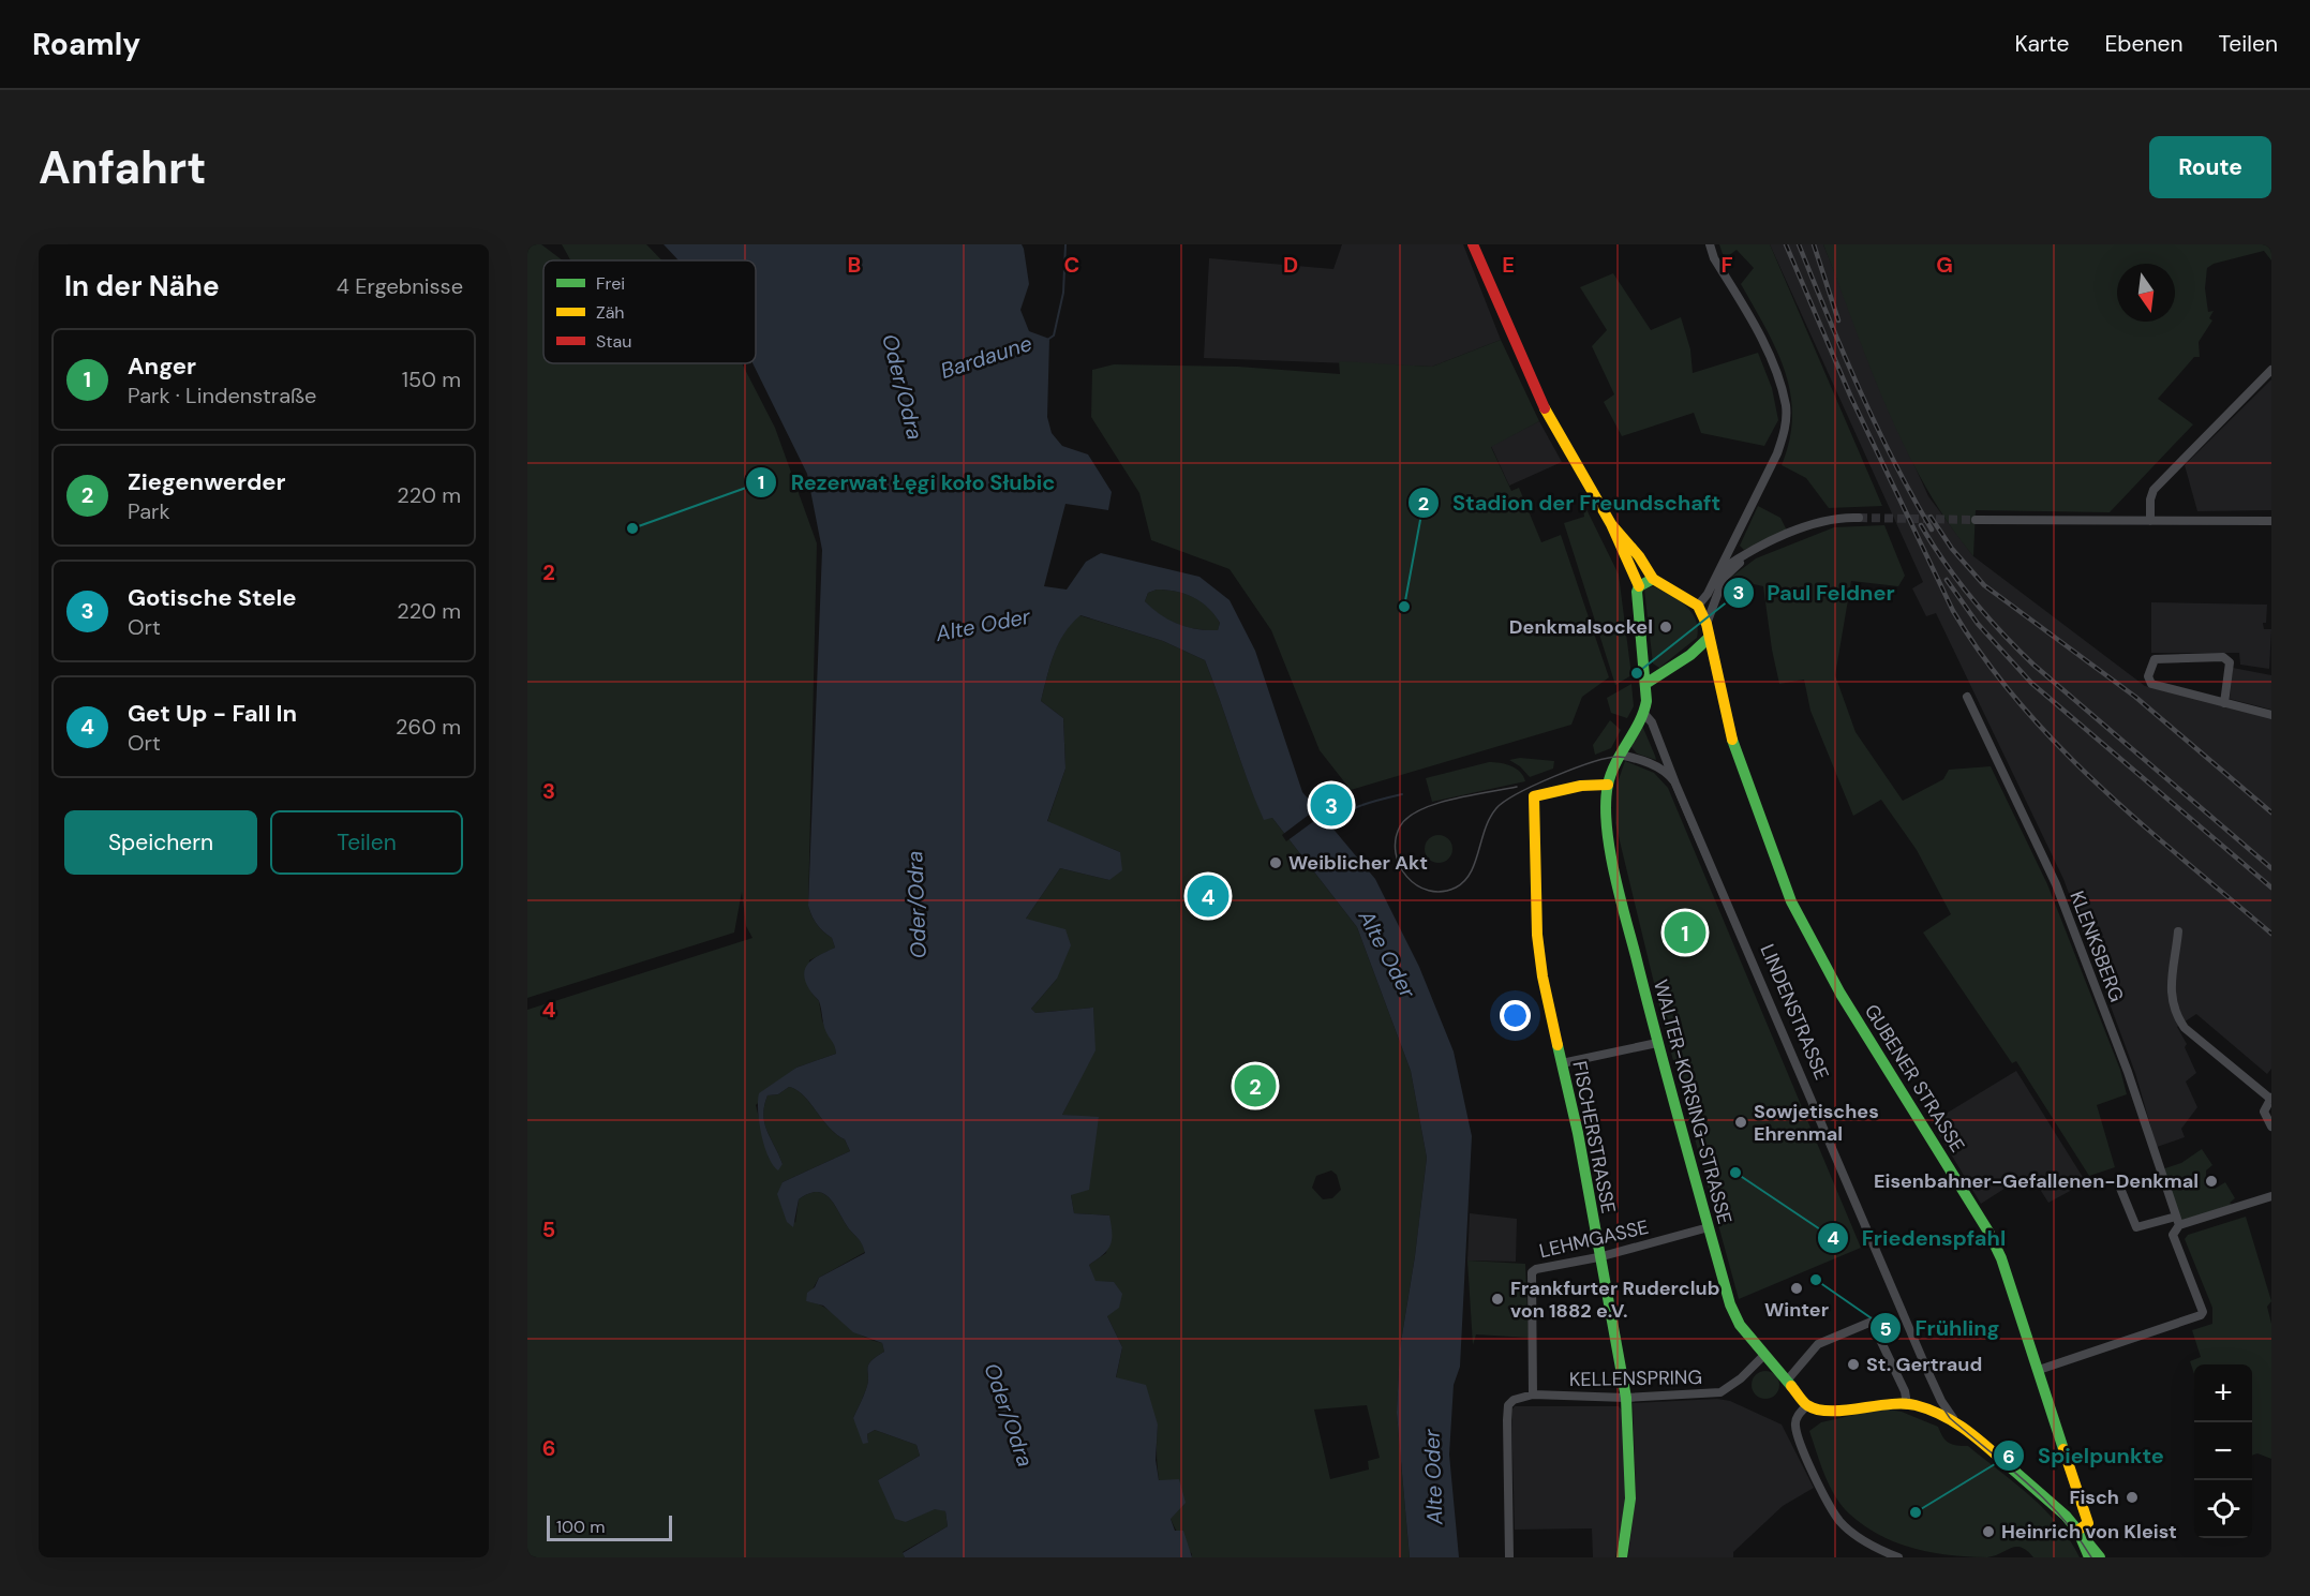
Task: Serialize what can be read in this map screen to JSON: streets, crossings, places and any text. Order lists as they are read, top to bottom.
{
  "streets": {
    "street": [
      "KLENKSBERG",
      "LINDENSTRASSE",
      "GUBENER STRASSE",
      "WALTER-KORSING-STRASSE",
      "FISCHERSTRASSE",
      "LEHMGASSE",
      "KELLENSPRING"
    ]
  },
  "crossings": [
    ["KLENKSBERG", "GUBENER STRASSE"],
    ["LINDENSTRASSE", "GUBENER STRASSE"],
    ["LINDENSTRASSE", "WALTER-KORSING-STRASSE"],
    ["WALTER-KORSING-STRASSE", "FISCHERSTRASSE"],
    ["WALTER-KORSING-STRASSE", "LEHMGASSE"],
    ["WALTER-KORSING-STRASSE", "KELLENSPRING"],
    ["FISCHERSTRASSE", "LEHMGASSE"],
    ["FISCHERSTRASSE", "KELLENSPRING"],
    ["LEHMGASSE", "KELLENSPRING"]
  ],
  "water": ["Bardaune", "Oder/Odra", "Alte Oder"],
  "places": [
    "Rezerwat Łęgi koło Słubic",
    "Stadion der Freundschaft",
    "Denkmalsockel",
    "Paul Feldner",
    "Weiblicher Akt",
    "Sowjetisches Ehrenmal",
    "Friedenspfahl",
    "Eisenbahner-Gefallenen-Denkmal",
    "Frühling",
    "Winter",
    "Frankfurter Ruderclub von 1882 e.V.",
    "St. Gertraud",
    "Fisch",
    "Spielpunkte",
    "Heinrich von Kleist"
  ],
  "legend": ["Frei", "Zäh", "Stau"],
  "scale_bar": "100 m",
  "north": "bottom",
  "page": {
    "header": "Roamly",
    "nav": ["Karte", "Ebenen", "Teilen"],
    "buttons": [
      "Route",
      ["Speichern", "Teilen"]
    ],
    "title": "Anfahrt",
    "heading": ["In der Nähe", "4 Ergebnisse"],
    "list": [
      {
        "mark": "1",
        "name": "Anger",
        "note": "Park · Lindenstraße",
        "value": "150 m"
      },
      {
        "mark": "2",
        "name": "Ziegenwerder",
        "note": "Park",
        "value": "220 m"
      },
      {
        "mark": "3",
        "name": "Gotische Stele",
        "note": "Ort",
        "value": "220 m"
      },
      {
        "mark": "4",
        "name": "Get Up - Fall In",
        "note": "Ort",
        "value": "260 m"
      }
    ],
    "pins": [
      "3",
      "4",
      "1",
      "2"
    ],
    "map_buttons": ["+", "−"],
    "scale": "100 m"
  },
  "grid": {
    "columns": [
      "B",
      "C",
      "D",
      "E",
      "F",
      "G"
    ],
    "rows": [
      "2",
      "3",
      "4",
      "5",
      "6"
    ]
  }
}
